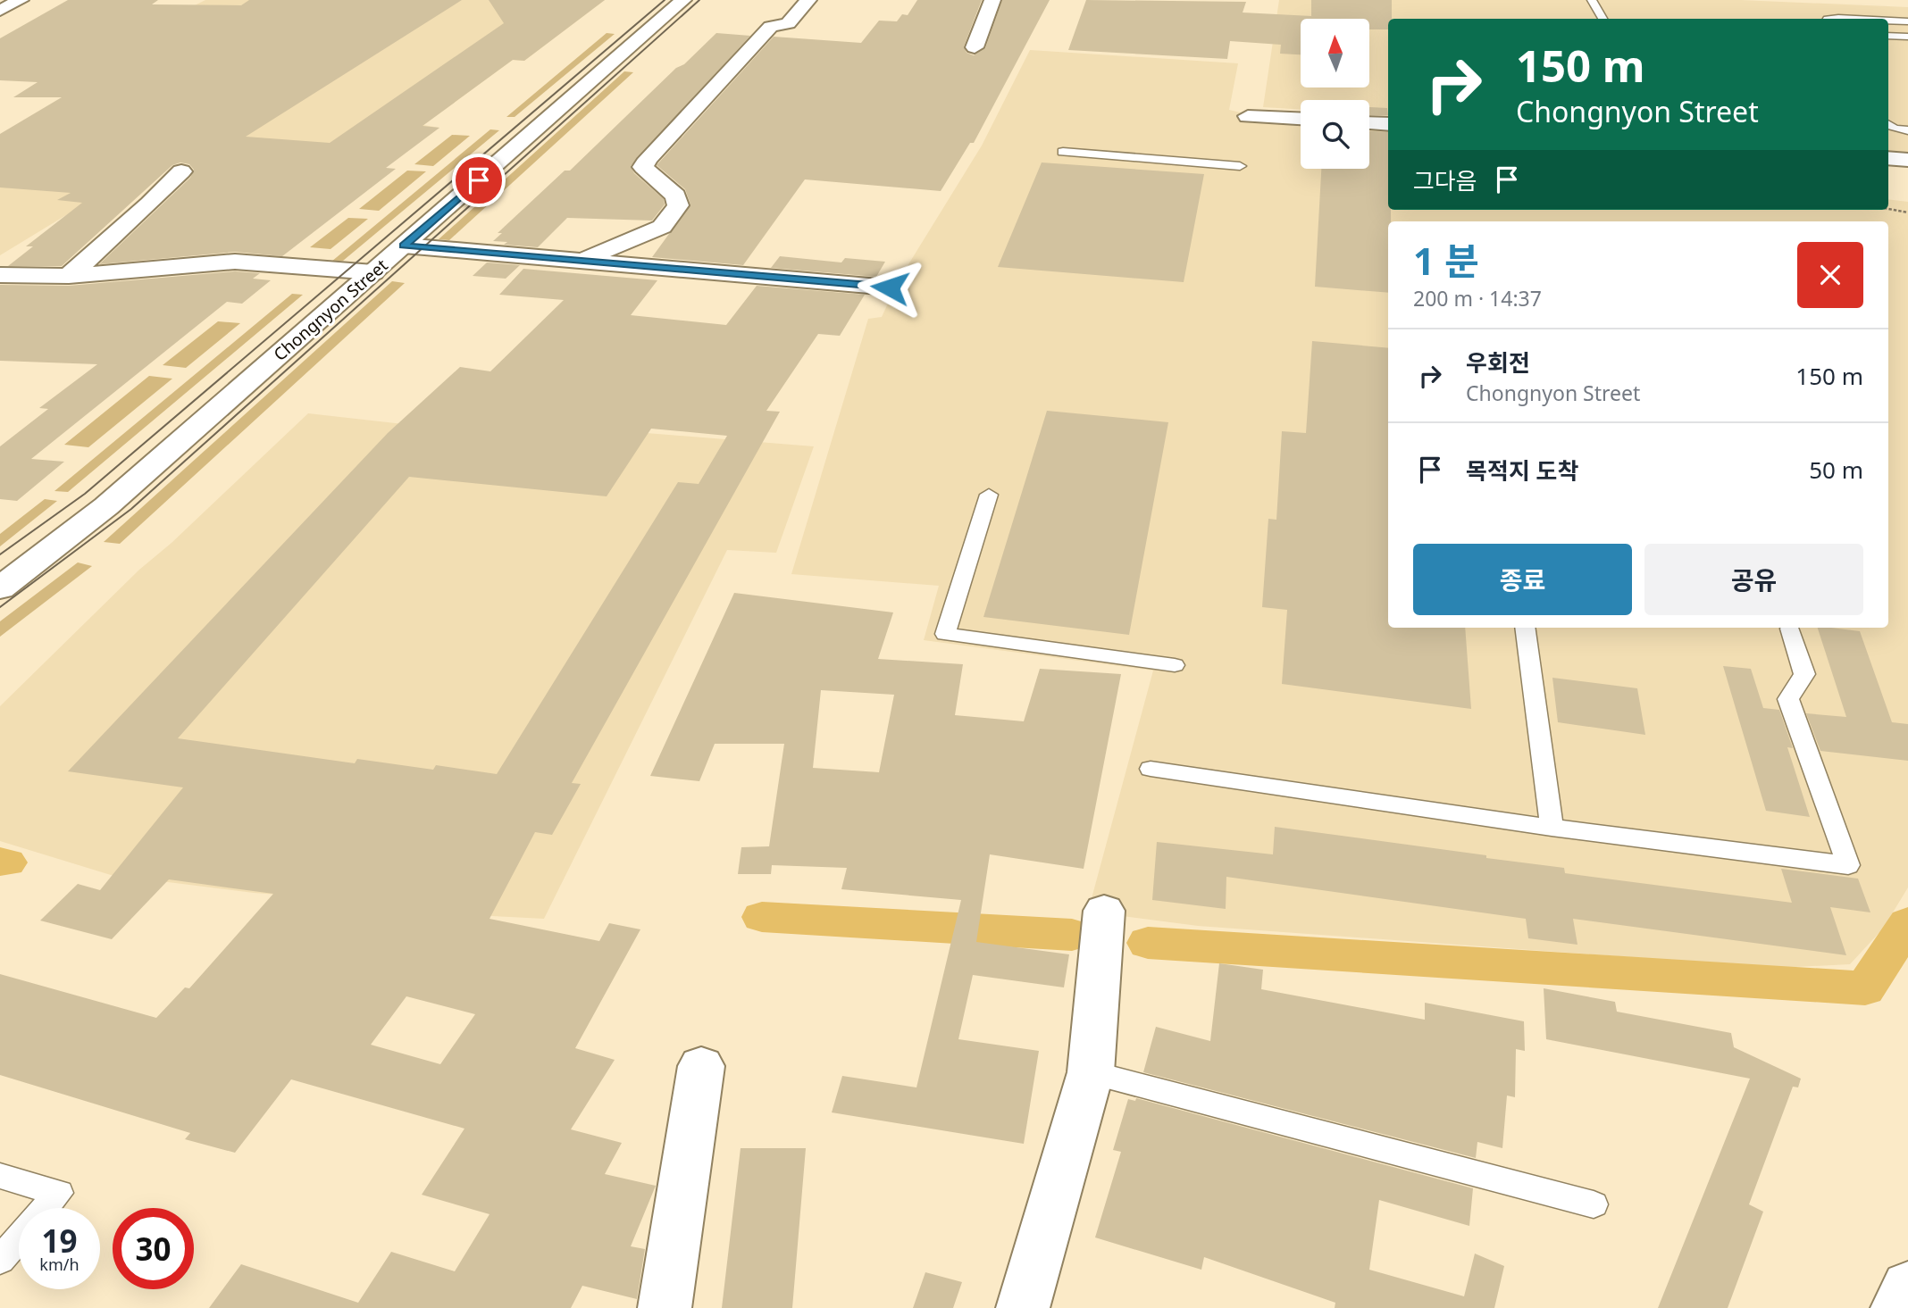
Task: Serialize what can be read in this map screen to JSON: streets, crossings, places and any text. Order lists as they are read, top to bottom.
{
  "streets": {
    "street": ["Chongnyon Street"]
  },
  "north": "top",
  "page": {
    "turn": ["150 m", "Chongnyon Street"],
    "then": "그다음",
    "heading": ["1 분", "200 m · 14:37"],
    "list": [
      {
        "name": "우회전",
        "note": "Chongnyon Street",
        "value": "150 m"
      },
      {
        "name": "목적지 도착",
        "value": "50 m"
      }
    ],
    "buttons": ["종료", "공유"],
    "speed": "19 km/h",
    "limit": "30"
  }
}
